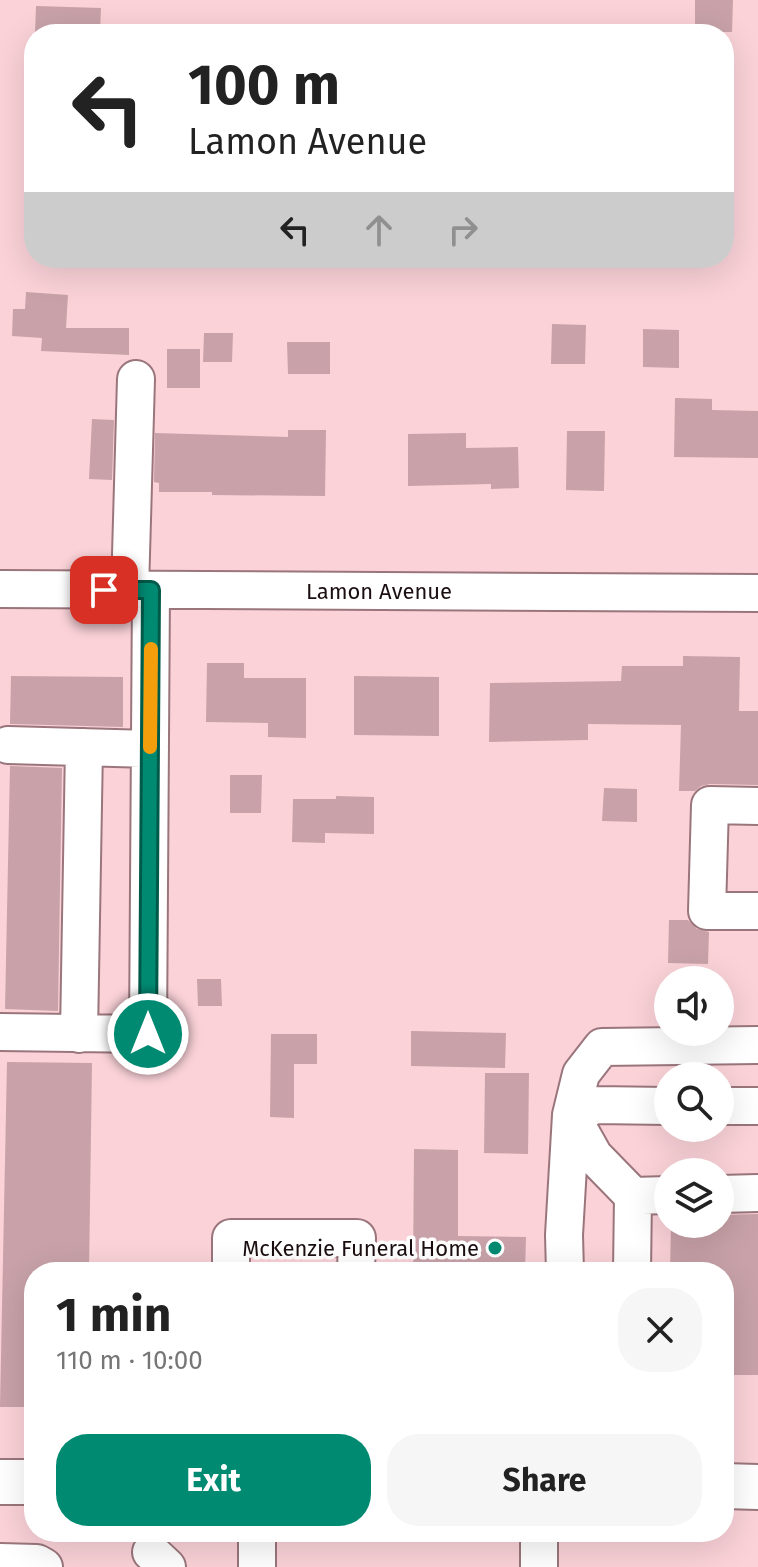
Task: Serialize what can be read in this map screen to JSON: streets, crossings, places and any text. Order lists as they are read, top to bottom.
{
  "streets": {
    "street": ["Lamon Avenue"]
  },
  "places": ["McKenzie Funeral Home"],
  "page": {
    "turn": ["100 m", "Lamon Avenue"],
    "heading": ["1 min", "110 m · 10:00"],
    "buttons": ["Exit", "Share"]
  }
}
